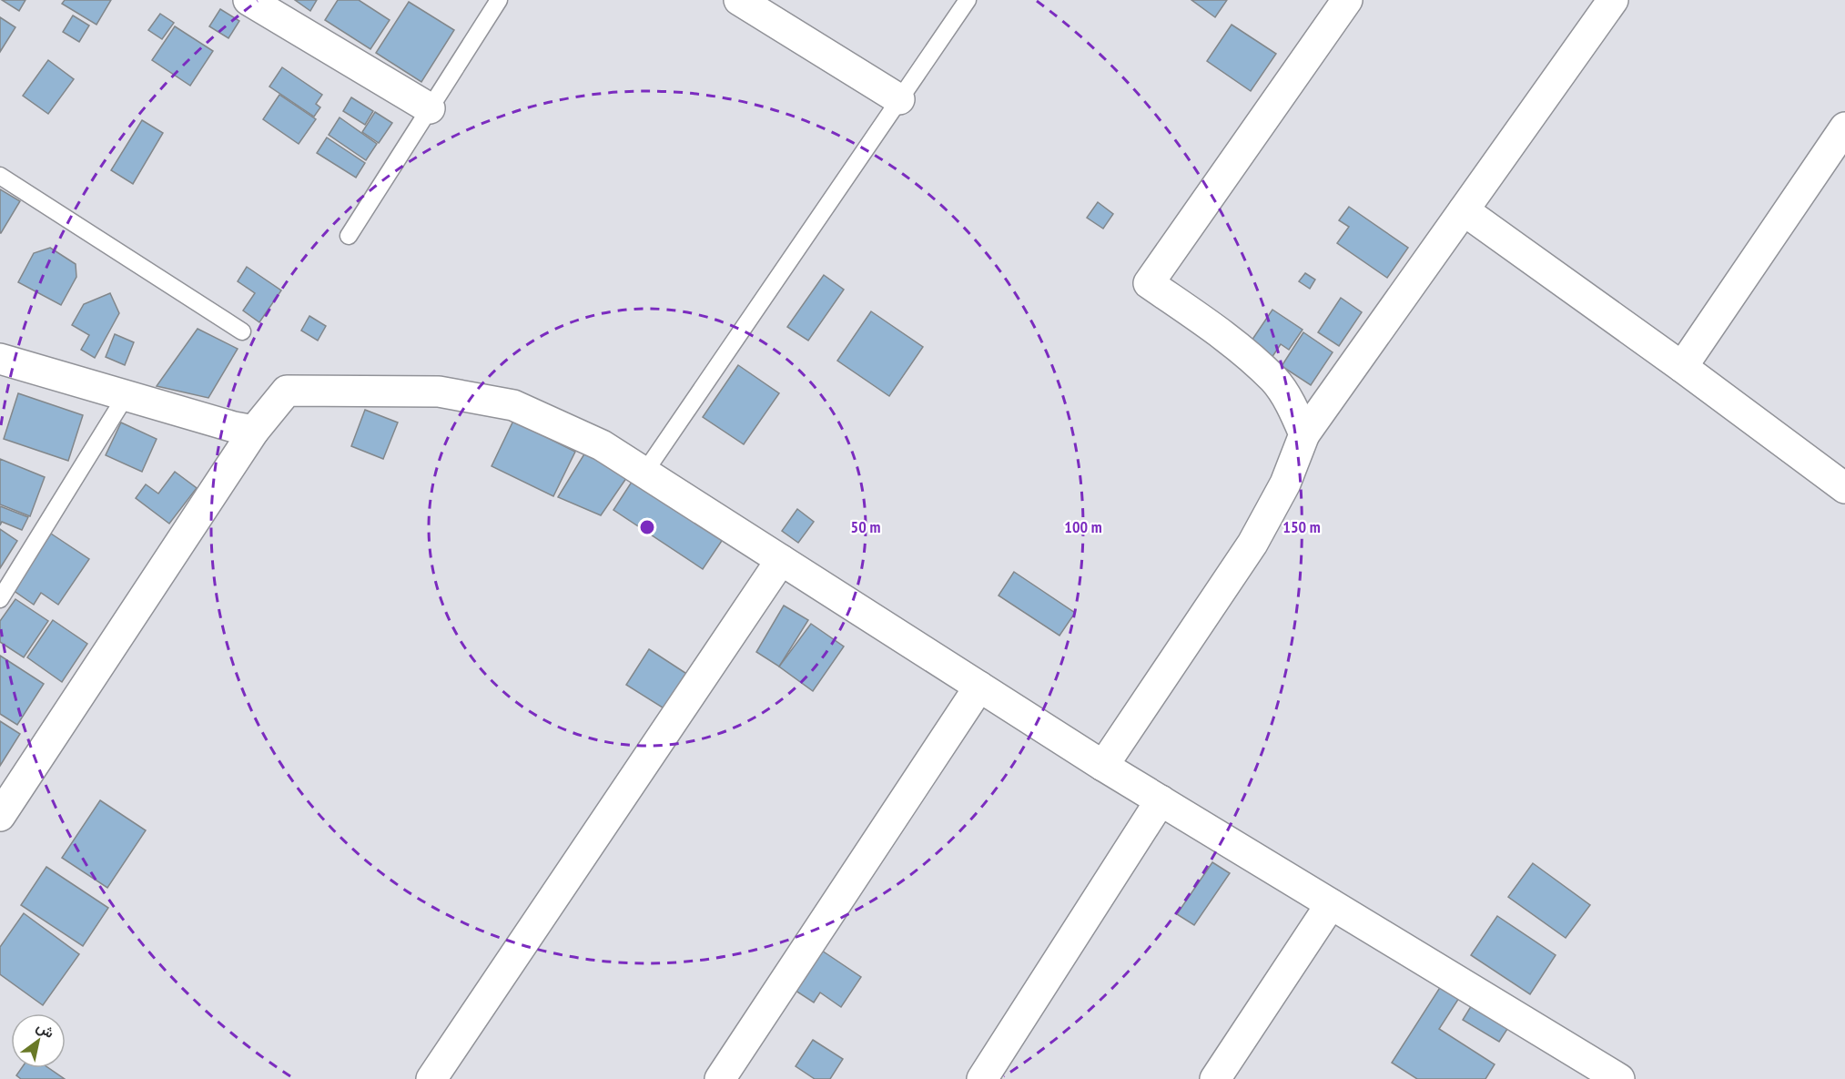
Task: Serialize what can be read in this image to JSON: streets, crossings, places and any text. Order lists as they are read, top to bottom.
{
  "north": "top right",
  "rings": ["50 m", "100 m", "150 m"]
}
